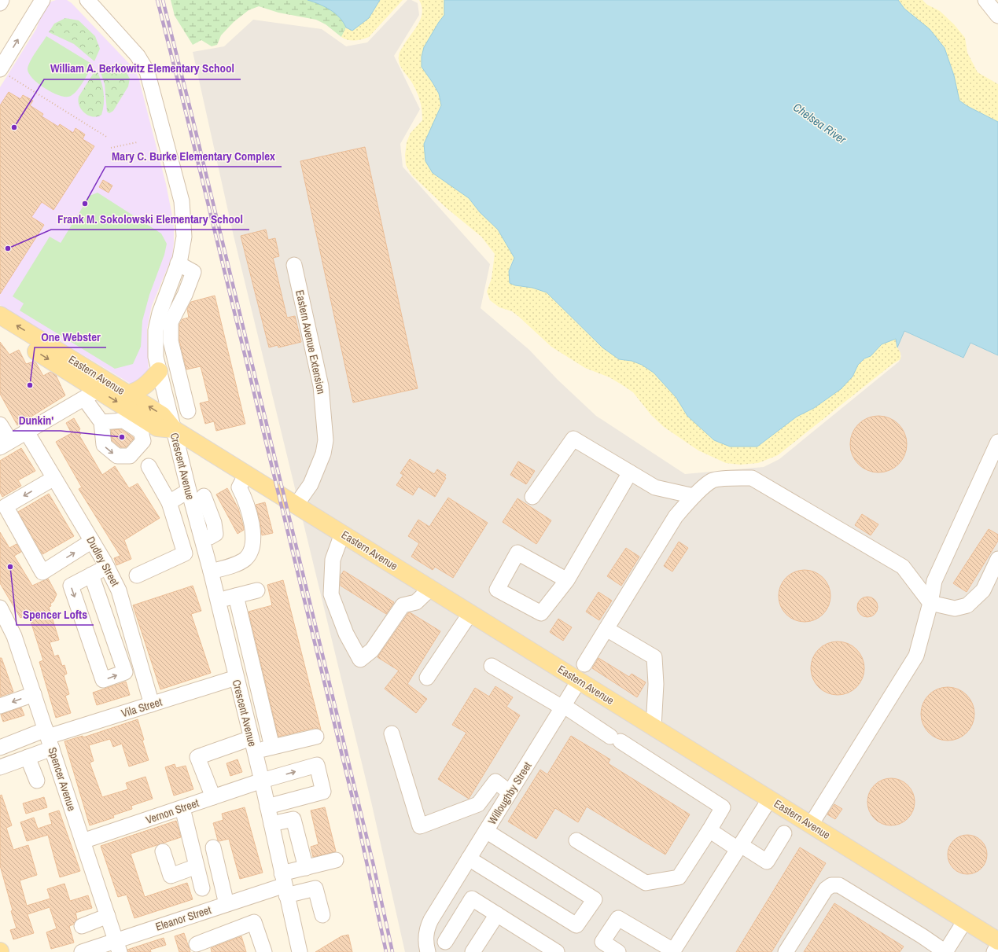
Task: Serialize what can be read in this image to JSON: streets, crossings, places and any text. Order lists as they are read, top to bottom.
{
  "streets": {
    "main road": ["Eastern Avenue"],
    "street": [
      "Eastern Avenue Extension",
      "Crescent Avenue",
      "Dudley Street",
      "Vila Street",
      "Spencer Avenue",
      "Willoughby Street",
      "Vernon Street",
      "Eleanor Street"
    ]
  },
  "crossings": [
    ["Eastern Avenue Extension", "Eastern Avenue"],
    ["Eastern Avenue", "Crescent Avenue"],
    ["Eastern Avenue", "Willoughby Street"],
    ["Crescent Avenue", "Vila Street"],
    ["Crescent Avenue", "Vernon Street"],
    ["Crescent Avenue", "Eleanor Street"],
    ["Dudley Street", "Vila Street"],
    ["Vila Street", "Spencer Avenue"],
    ["Spencer Avenue", "Vernon Street"],
    ["Spencer Avenue", "Eleanor Street"]
  ],
  "water": ["Chelsea River"],
  "places": [
    "William A. Berkowitz Elementary School",
    "Mary C. Burke Elementary Complex",
    "Frank M. Sokolowski Elementary School",
    "One Webster",
    "Dunkin'",
    "Spencer Lofts"
  ]
}
